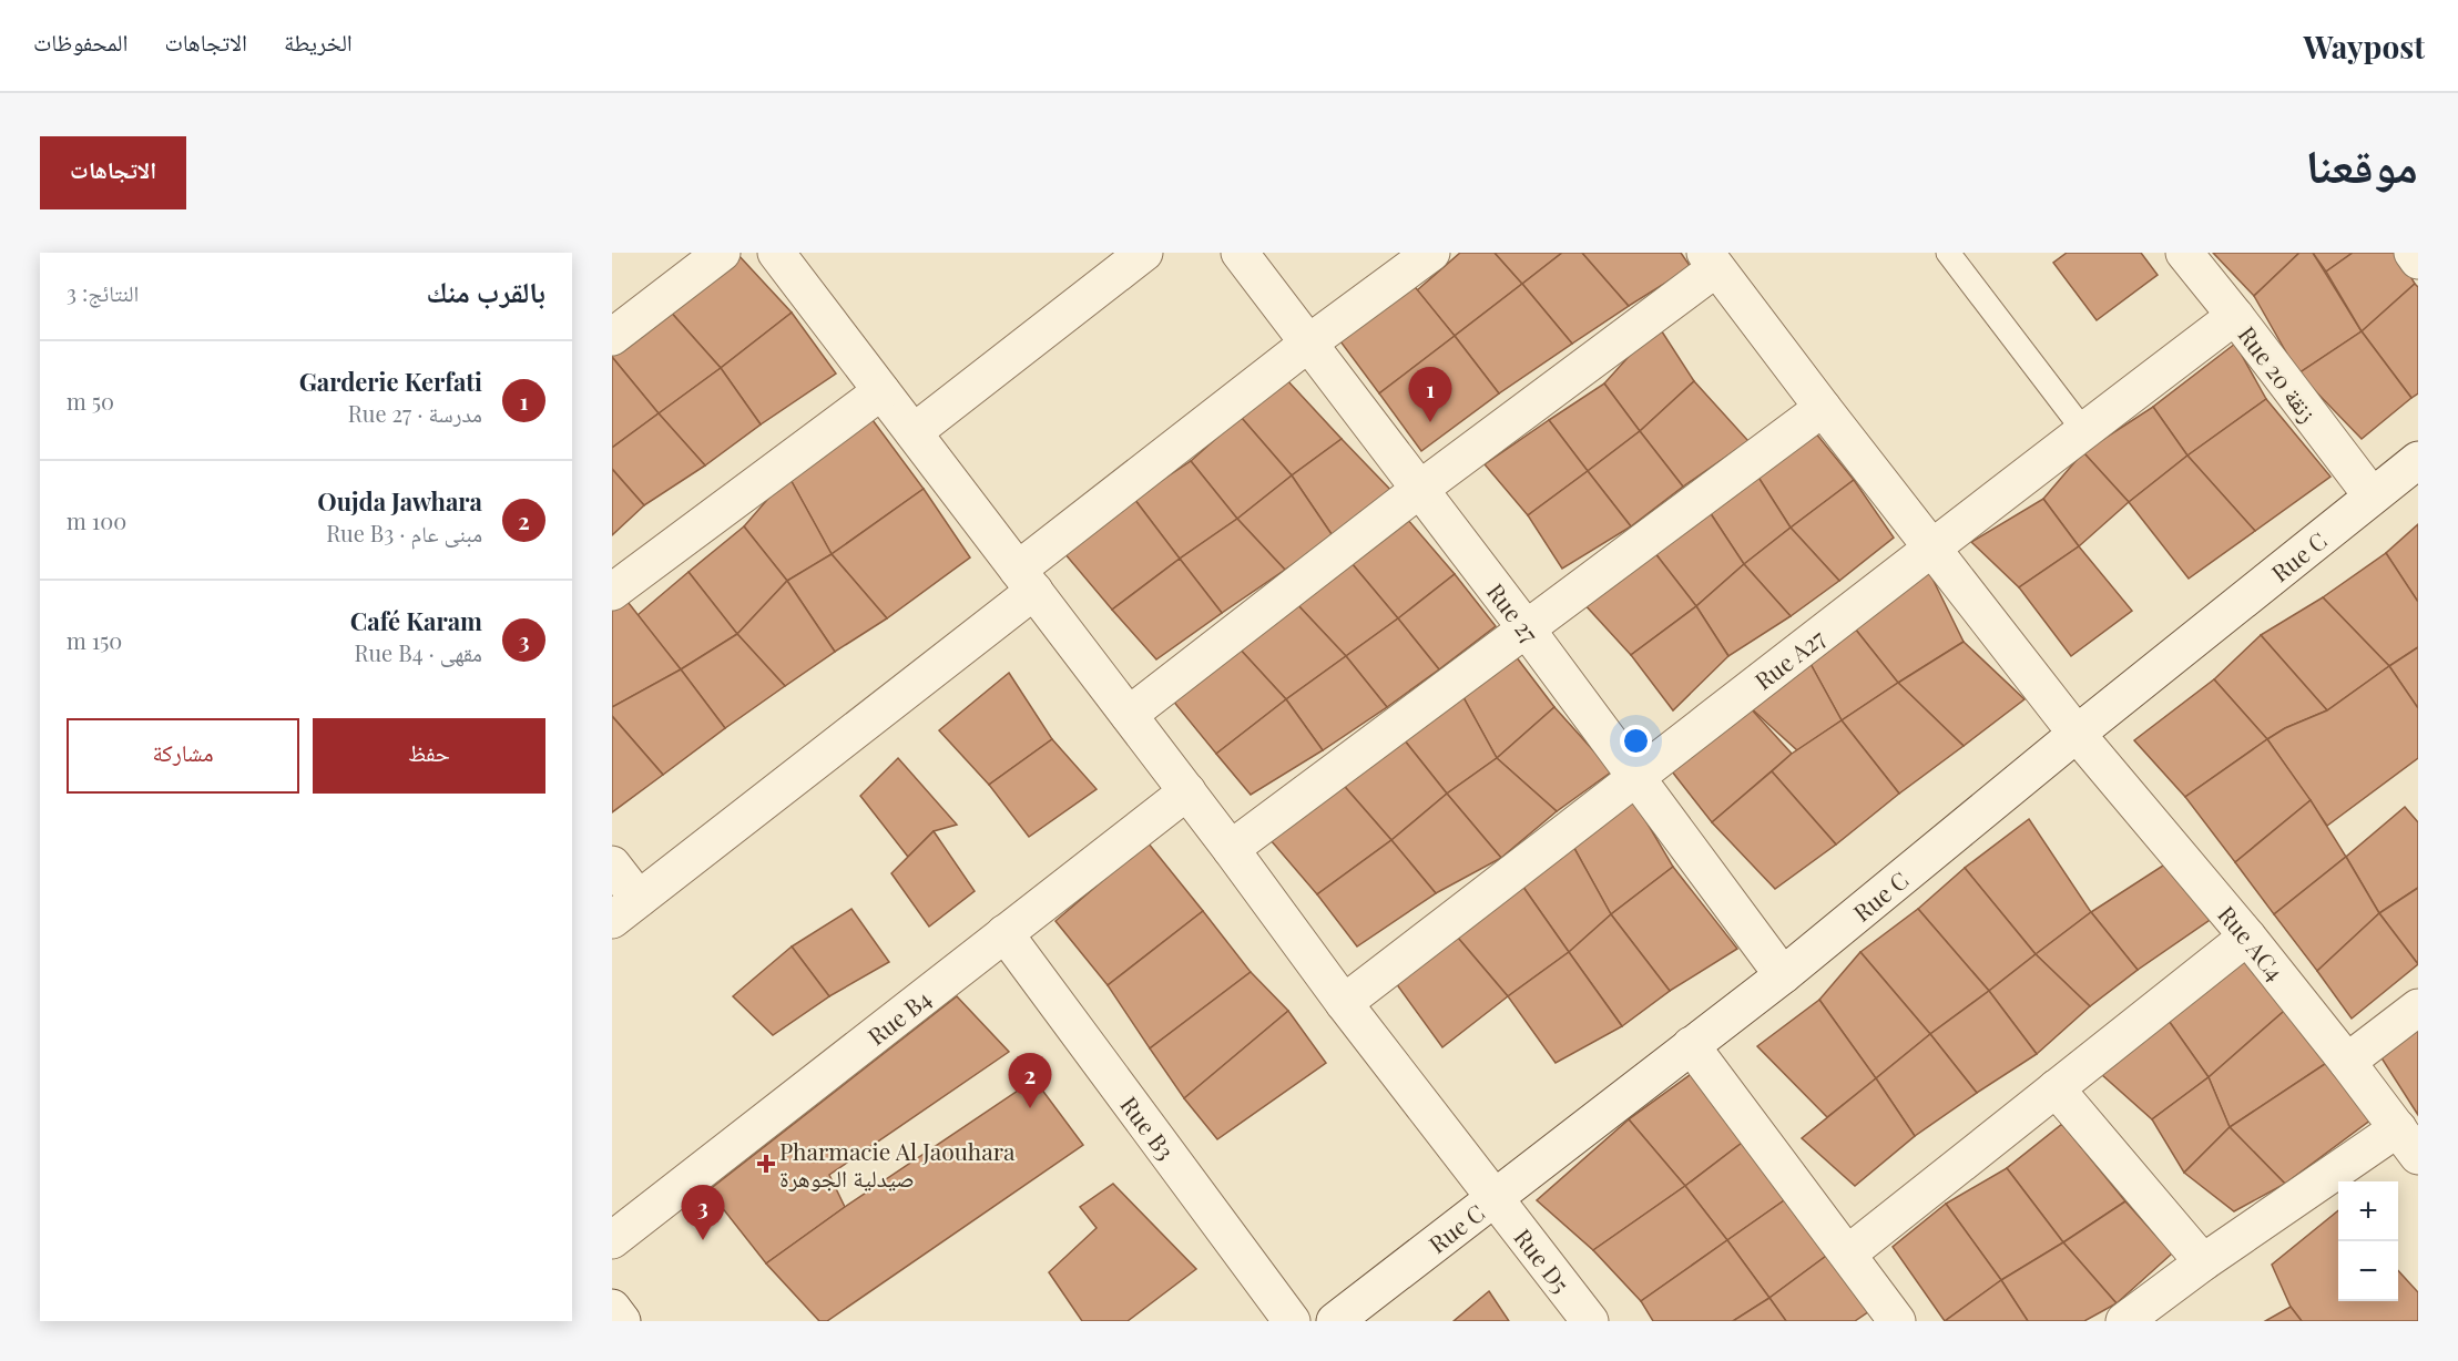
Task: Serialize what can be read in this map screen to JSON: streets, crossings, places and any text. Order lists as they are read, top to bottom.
{
  "streets": {
    "street": [
      "Rue 20 زنقة",
      "Rue C",
      "Rue 27",
      "Rue A27",
      "Rue AC4",
      "Rue B4",
      "Rue B3",
      "Rue D5"
    ]
  },
  "crossings": [
    ["Rue 20 زنقة", "Rue C"],
    ["Rue 20 زنقة", "Rue A27"],
    ["Rue C", "Rue 27"],
    ["Rue C", "Rue AC4"],
    ["Rue C", "Rue D5"],
    ["Rue 27", "Rue A27"],
    ["Rue A27", "Rue AC4"],
    ["Rue A27", "Rue D5"],
    ["Rue B4", "Rue B3"],
    ["Rue B4", "Rue D5"]
  ],
  "places": {
    "health": ["Pharmacie Al Jaouhara صيدلية الجوهرة"]
  },
  "page": {
    "header": "Waypost",
    "nav": ["الخريطة", "الاتجاهات", "المحفوظات"],
    "title": "موقعنا",
    "buttons": [
      "الاتجاهات",
      ["حفظ", "مشاركة"]
    ],
    "heading": ["بالقرب منك", "النتائج: 3"],
    "list": [
      {
        "mark": "1",
        "name": "Garderie Kerfati",
        "note": "مدرسة · Rue 27",
        "value": "50 m"
      },
      {
        "mark": "2",
        "name": "Oujda Jawhara",
        "note": "مبنى عام · Rue B3",
        "value": "100 m"
      },
      {
        "mark": "3",
        "name": "Café Karam",
        "note": "مقهى · Rue B4",
        "value": "150 m"
      }
    ],
    "pins": ["1", "2", "3"],
    "map_buttons": ["+", "−"]
  }
}
